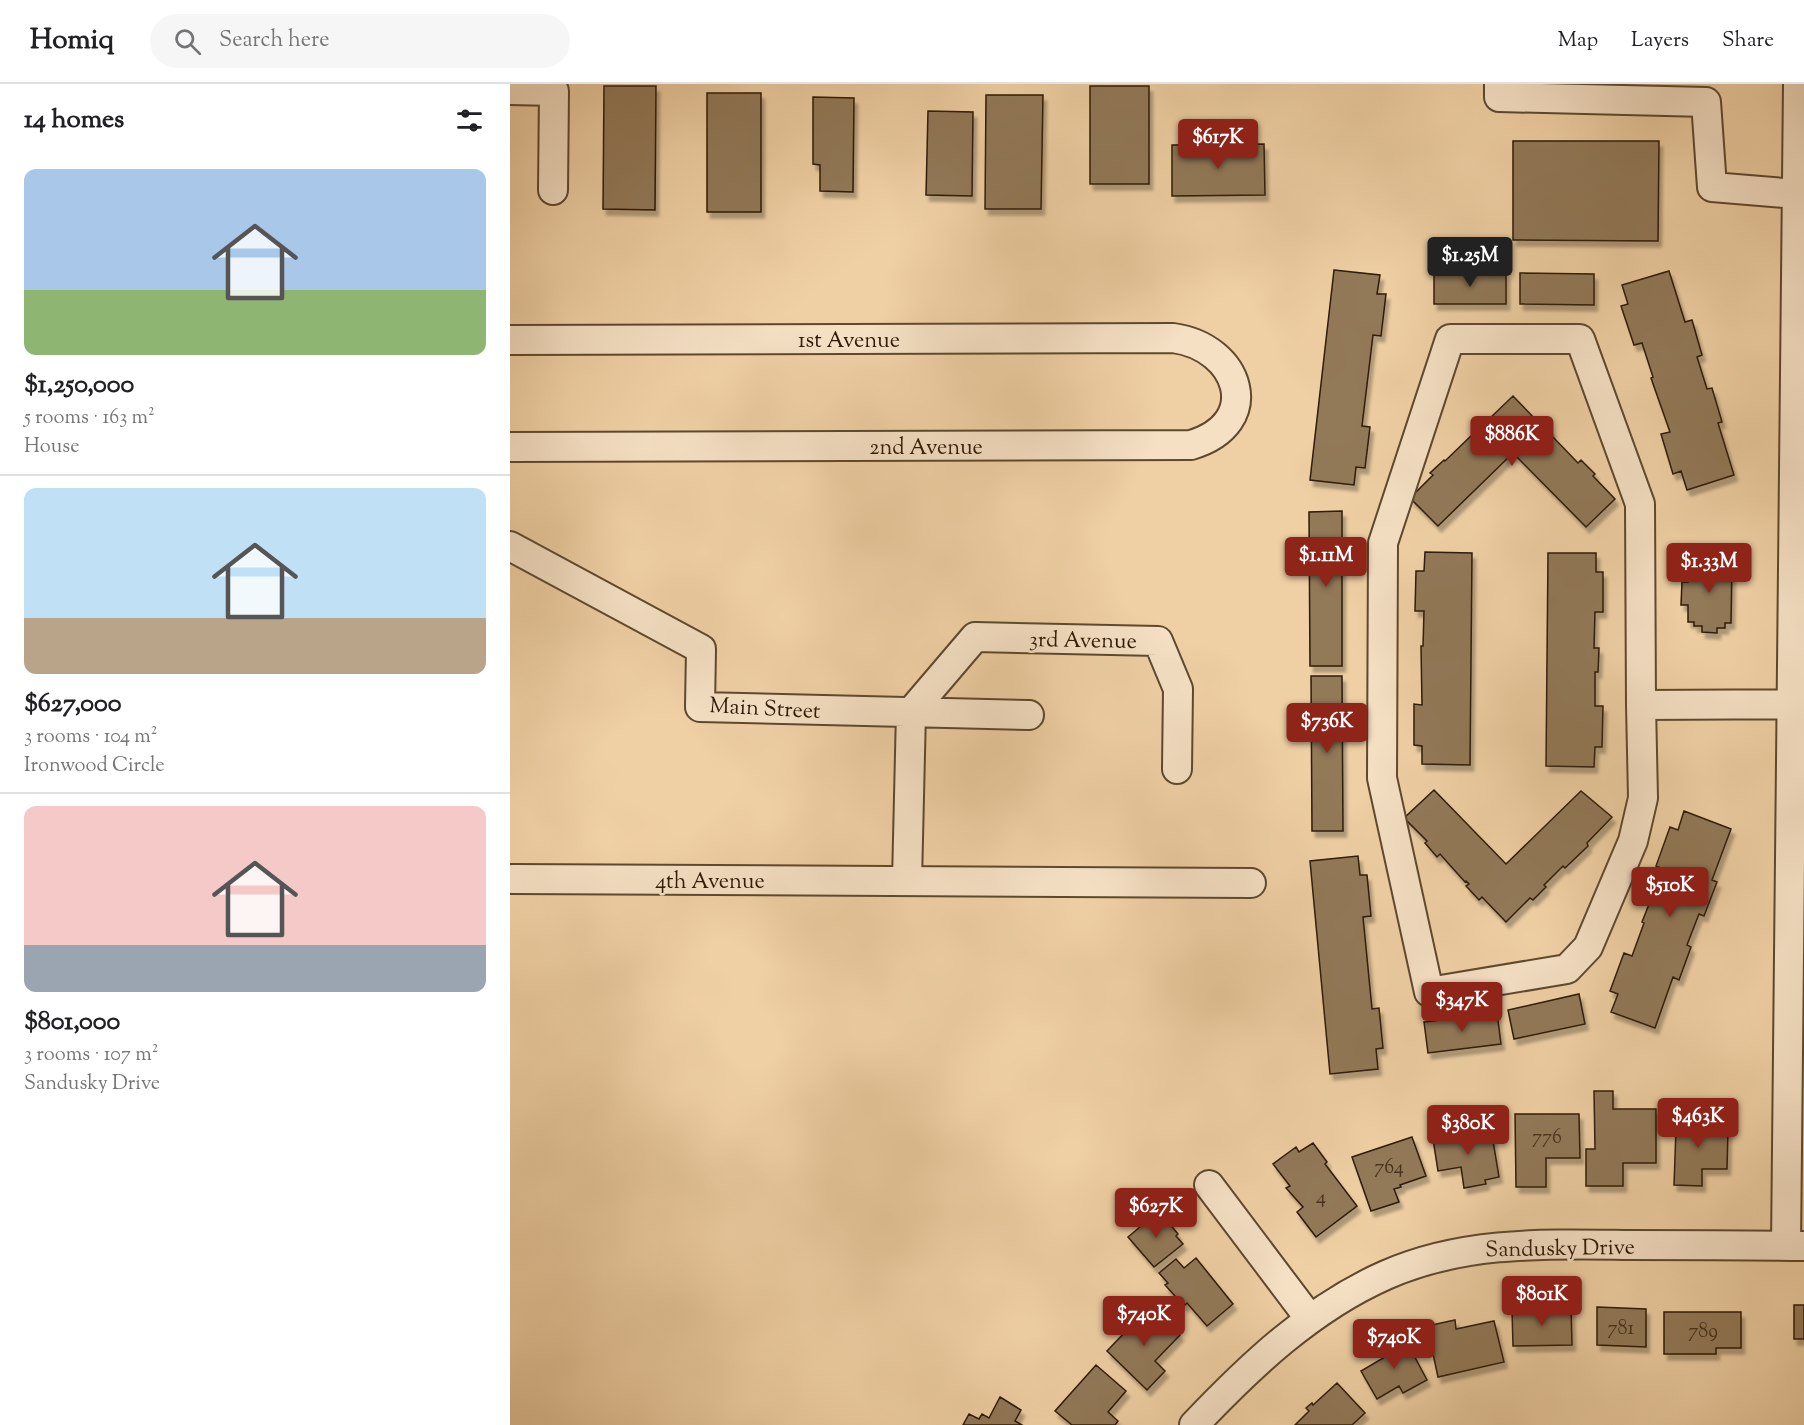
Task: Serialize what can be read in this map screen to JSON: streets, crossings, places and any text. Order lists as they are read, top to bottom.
{
  "streets": {
    "street": [
      "1st Avenue",
      "2nd Avenue",
      "3rd Avenue",
      "Main Street",
      "4th Avenue",
      "Sandusky Drive"
    ]
  },
  "crossings": [
    ["1st Avenue", "2nd Avenue"],
    ["3rd Avenue", "Main Street"]
  ],
  "house_numbers": [
    "776",
    "764",
    "4",
    "781",
    "789"
  ],
  "page": {
    "header": "Homiq",
    "search": "Search here",
    "nav": ["Map", "Layers", "Share"],
    "heading": "14 homes",
    "price": [
      "$617K",
      "$1.25M",
      "$886K",
      "$1.11M",
      "$1.33M",
      "$736K",
      "$510K",
      "$347K",
      "$463K",
      "$380K",
      "$627K",
      "$801K",
      "$740K",
      "$740K"
    ],
    "list": [
      {
        "name": "$1,250,000",
        "note": "5 rooms · 163 m² · House"
      },
      {
        "name": "$627,000",
        "note": "3 rooms · 104 m² · Ironwood Circle"
      },
      {
        "name": "$801,000",
        "note": "3 rooms · 107 m² · Sandusky Drive"
      }
    ]
  }
}
